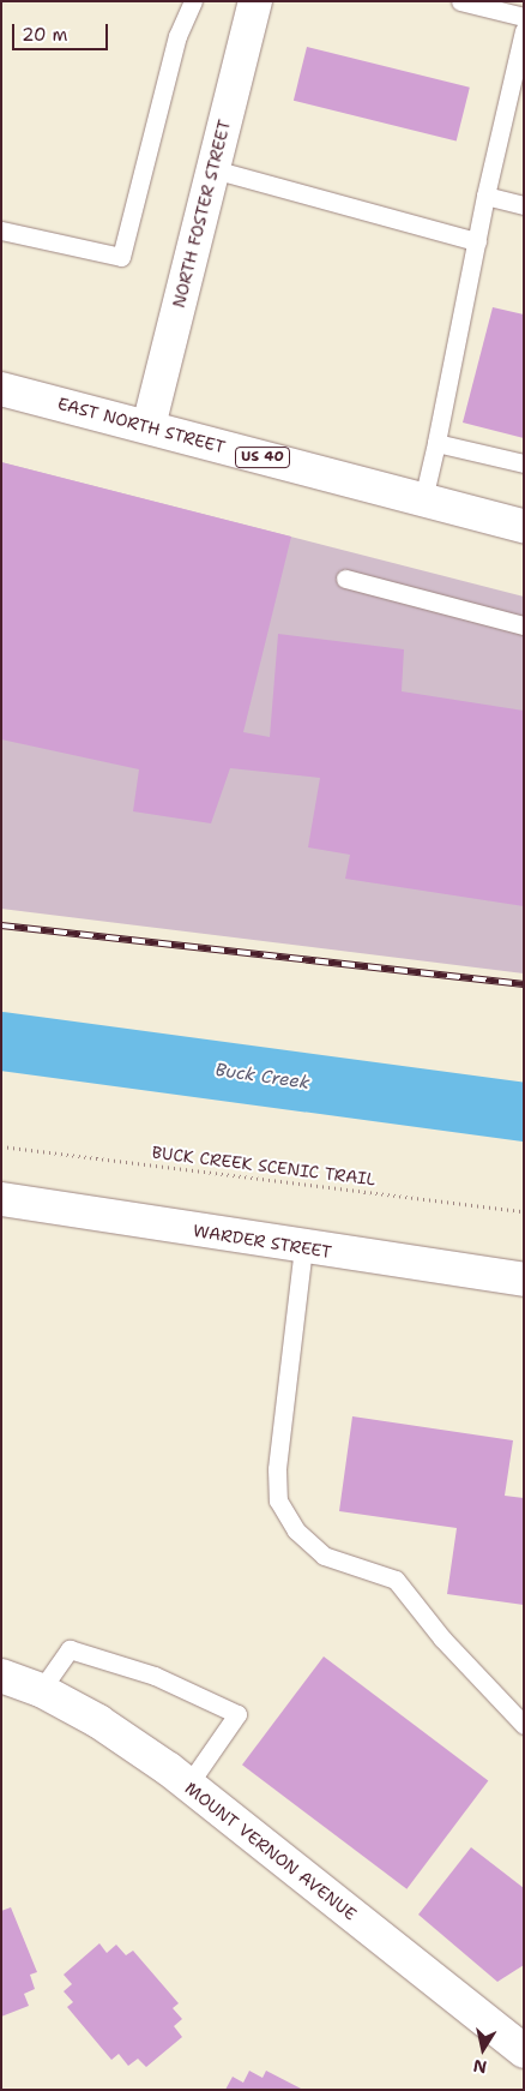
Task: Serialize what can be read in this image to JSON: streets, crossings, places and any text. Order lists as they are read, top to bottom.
{
  "streets": {
    "street": [
      "NORTH FOSTER STREET",
      "EAST NORTH STREET",
      "US 40",
      "WARDER STREET",
      "MOUNT VERNON AVENUE"
    ],
    "path": ["BUCK CREEK SCENIC TRAIL"]
  },
  "crossings": [
    ["NORTH FOSTER STREET", "EAST NORTH STREET"]
  ],
  "water": ["Buck Creek"],
  "scale_bar": "20 m",
  "north": "bottom"
}
